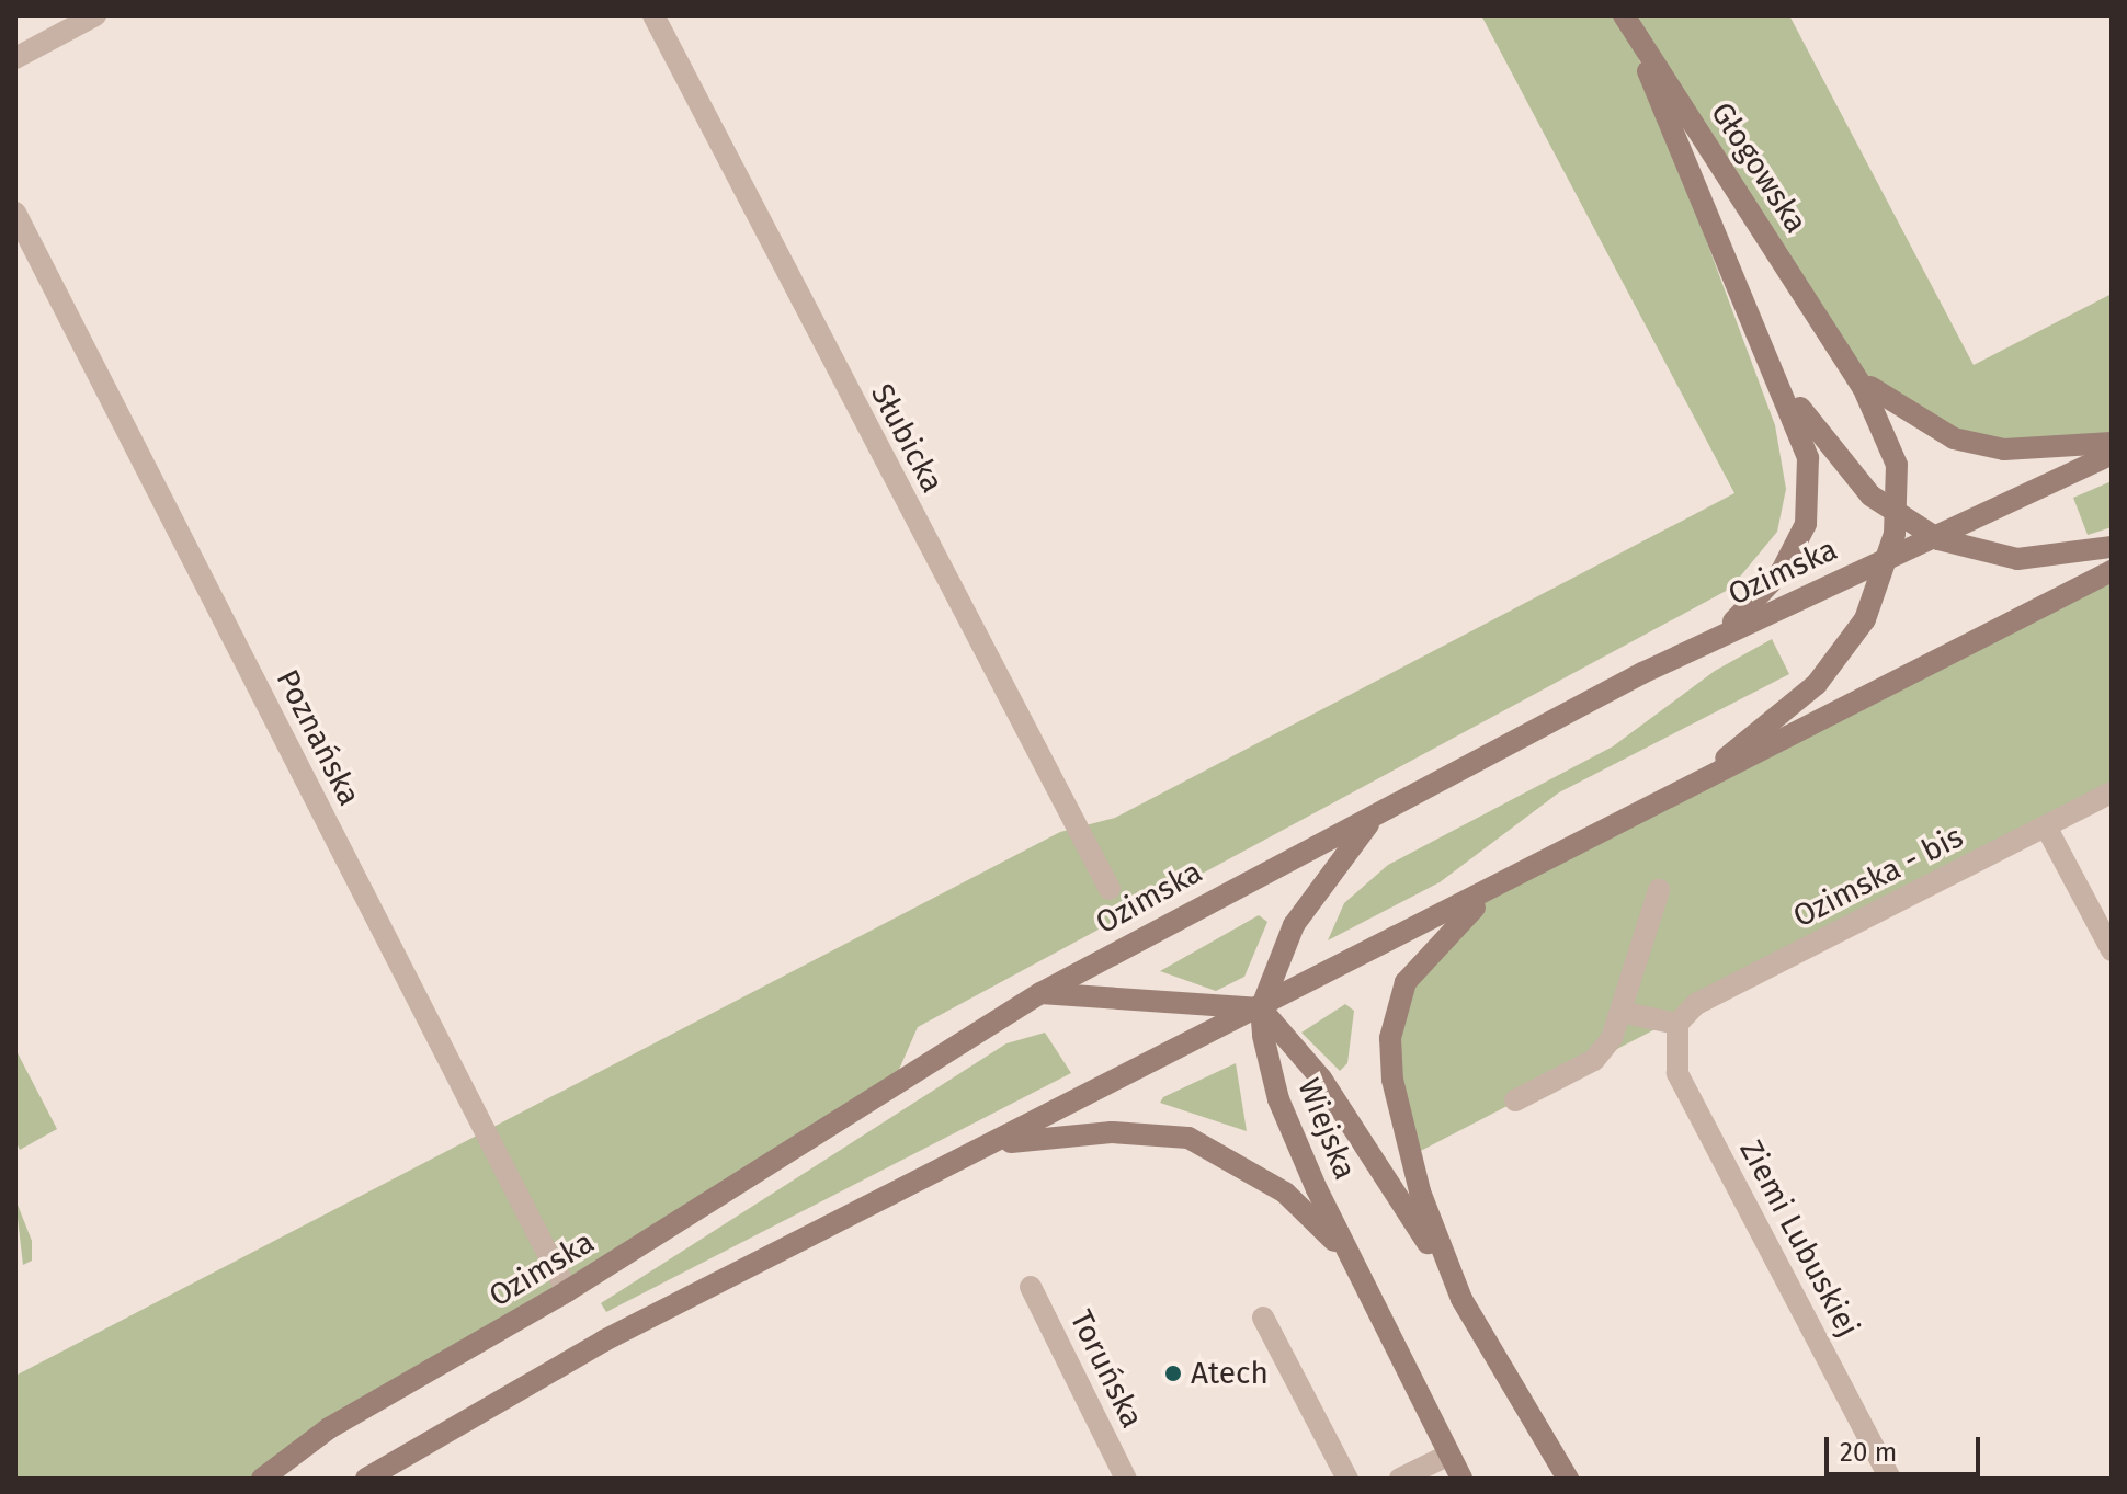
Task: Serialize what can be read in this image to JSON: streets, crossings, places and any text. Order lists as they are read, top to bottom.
{
  "streets": {
    "street": [
      "Głogowska",
      "Słubicka",
      "Ozimska",
      "Poznańska",
      "Ozimska - bis",
      "Wiejska",
      "Ziemi Lubuskiej",
      "Toruńska"
    ]
  },
  "crossings": [
    ["Głogowska", "Ozimska"],
    ["Ozimska", "Poznańska"],
    ["Ozimska - bis", "Ziemi Lubuskiej"]
  ],
  "places": ["Atech"],
  "scale_bar": "20 m"
}
